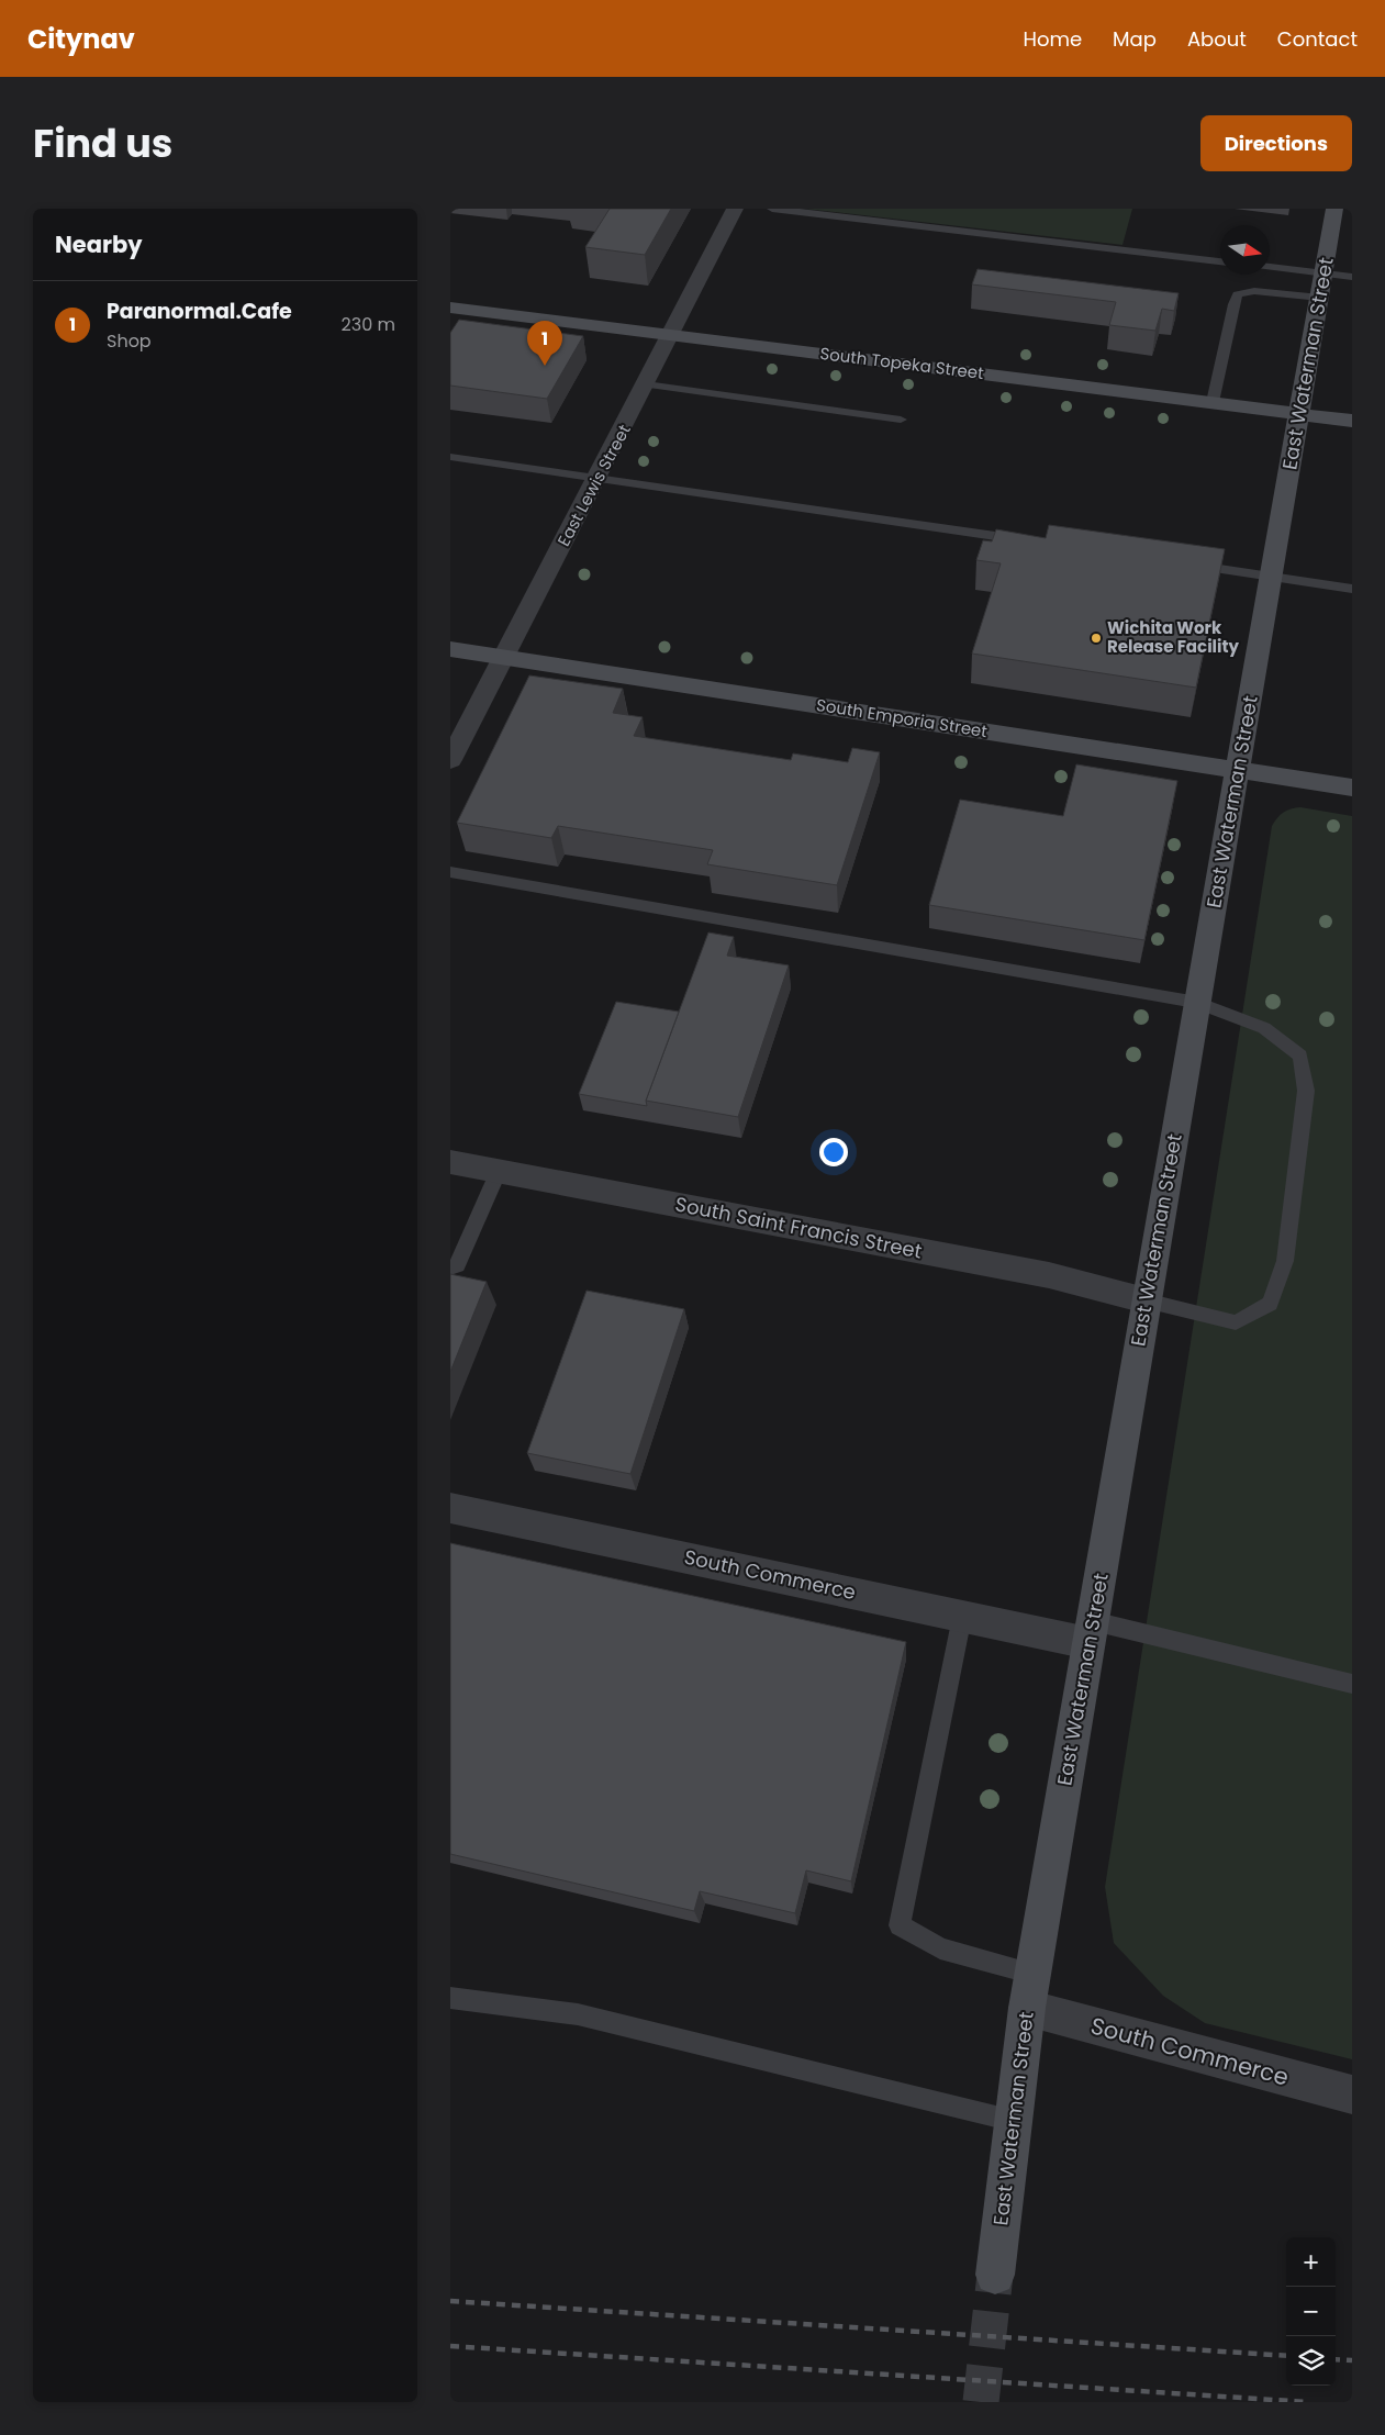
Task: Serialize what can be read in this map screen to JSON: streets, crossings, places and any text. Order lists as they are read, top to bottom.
{
  "streets": {
    "street": [
      "South Topeka Street",
      "East Waterman Street",
      "East Lewis Street",
      "South Emporia Street",
      "South Saint Francis Street",
      "South Commerce"
    ]
  },
  "crossings": [
    ["South Topeka Street", "East Waterman Street"],
    ["South Topeka Street", "East Lewis Street"],
    ["East Waterman Street", "South Emporia Street"],
    ["East Waterman Street", "South Saint Francis Street"],
    ["East Waterman Street", "South Commerce"],
    ["East Lewis Street", "South Emporia Street"]
  ],
  "places": ["Wichita Work Release Facility"],
  "north": "right",
  "page": {
    "header": "Citynav",
    "nav": [
      "Home",
      "Map",
      "About",
      "Contact"
    ],
    "title": "Find us",
    "buttons": "Directions",
    "heading": "Nearby",
    "list": [
      {
        "mark": "1",
        "name": "Paranormal.Cafe",
        "note": "Shop",
        "value": "230 m"
      }
    ],
    "pins": "1",
    "map_buttons": ["+", "−"]
  }
}
